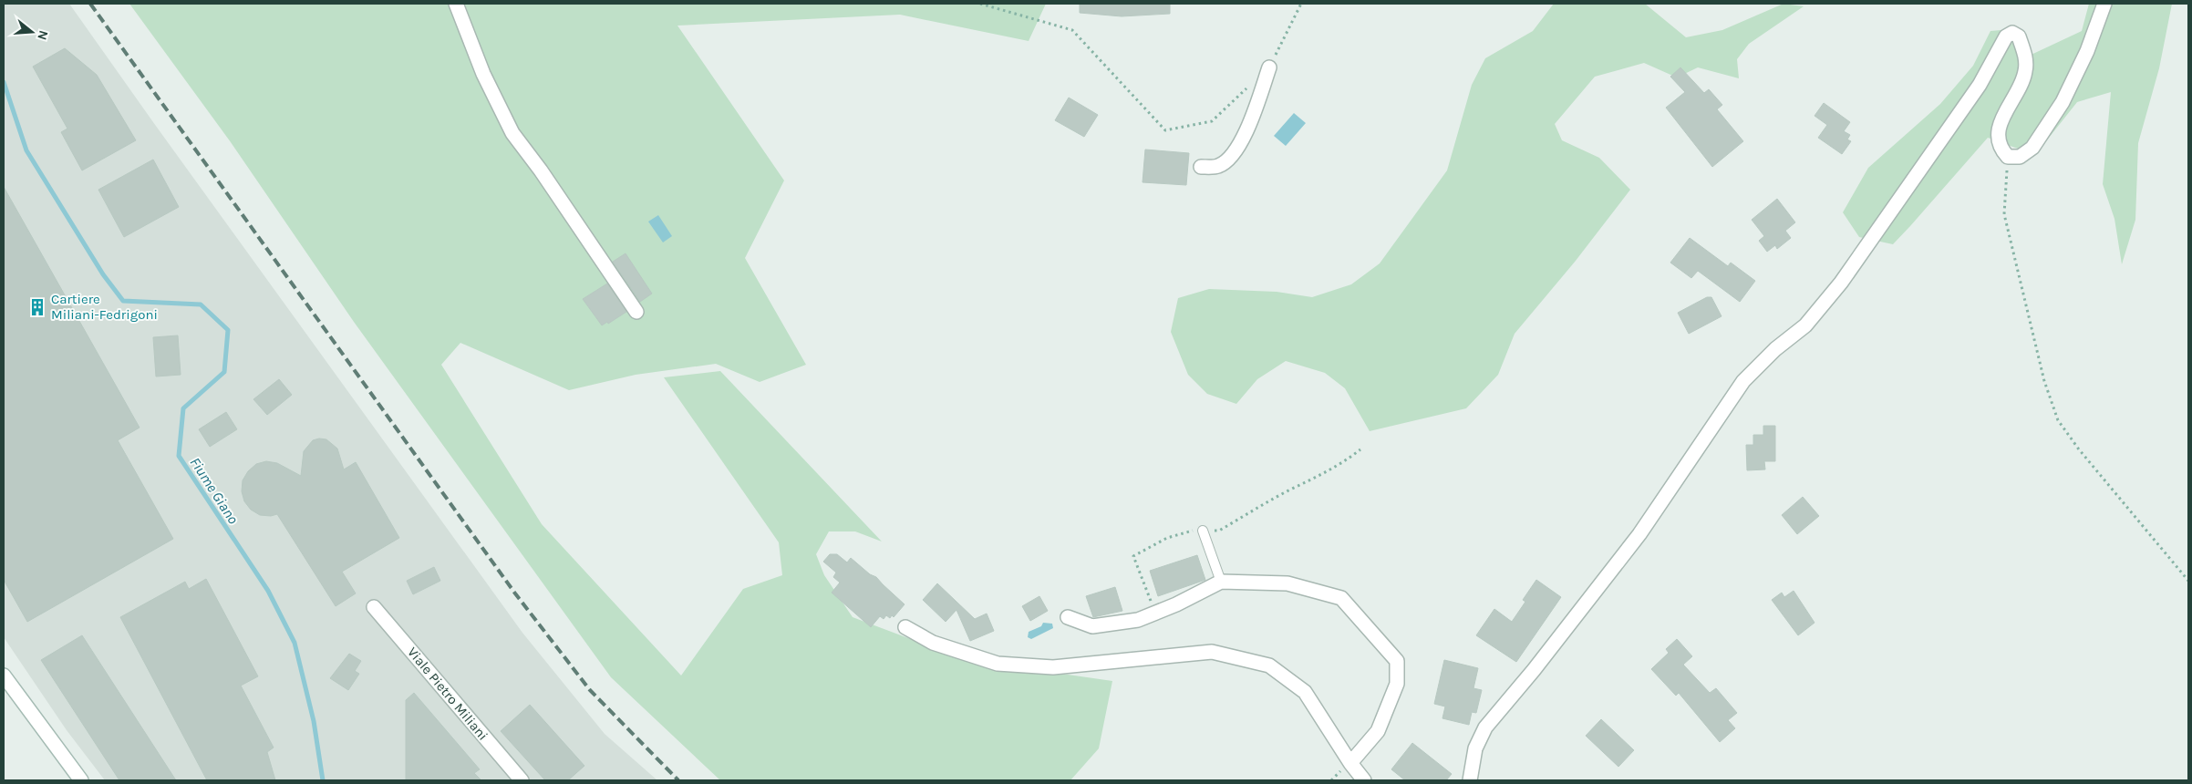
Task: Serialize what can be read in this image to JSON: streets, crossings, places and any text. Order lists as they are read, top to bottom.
{
  "streets": {
    "street": ["Viale Pietro Miliani"]
  },
  "water": ["Fiume Giano"],
  "places": {
    "building": ["Cartiere Miliani-Fedrigoni"]
  },
  "north": "right"
}
